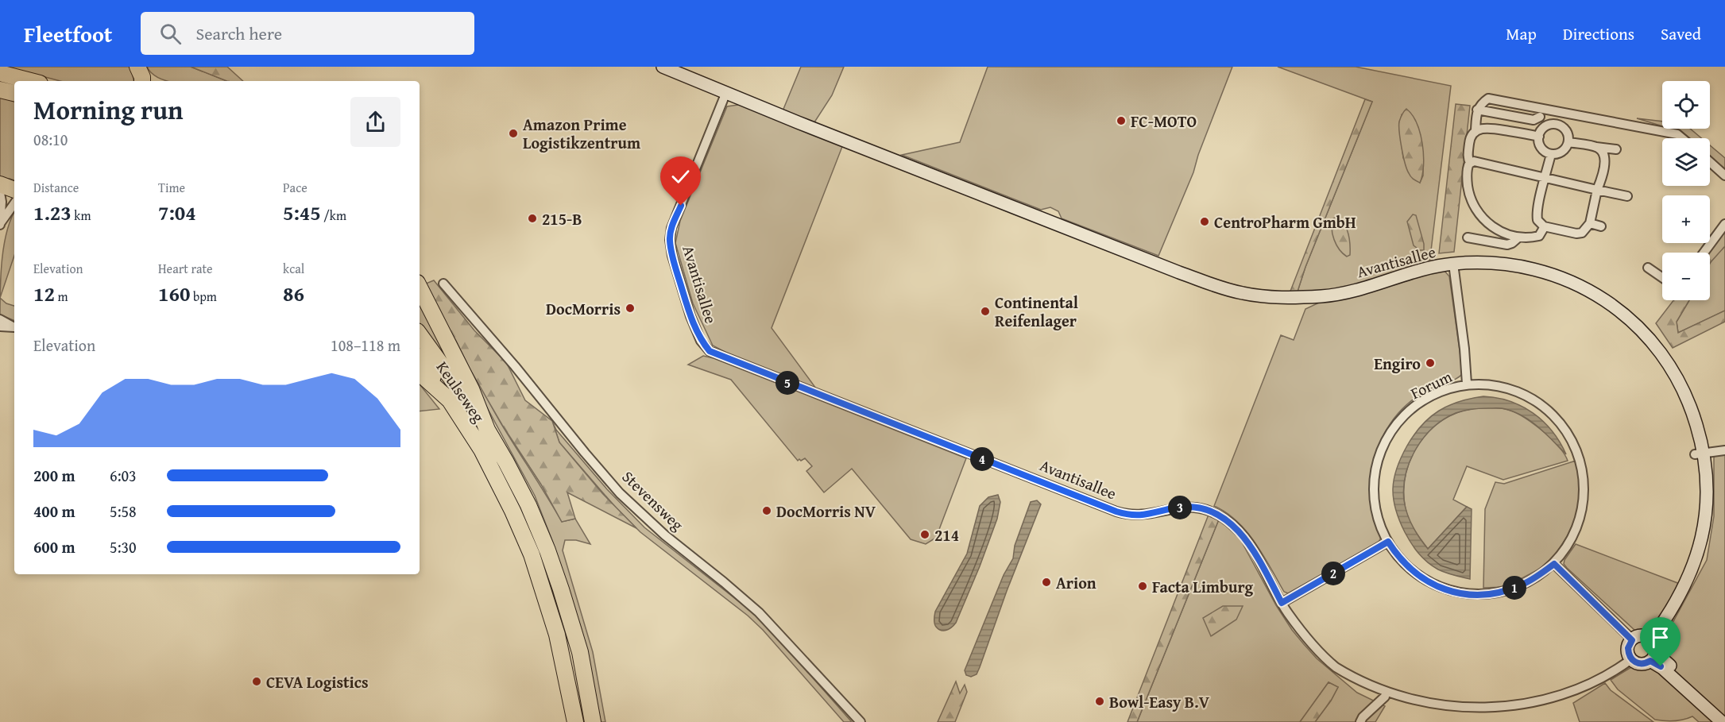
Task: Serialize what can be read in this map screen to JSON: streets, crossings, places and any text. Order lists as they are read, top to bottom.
{
  "streets": {
    "highway": ["Keulseweg"],
    "street": ["Avantisallee", "Forum", "Stevensweg"]
  },
  "crossings": [
    ["Avantisallee", "Forum"]
  ],
  "places": [
    "FC-MOTO",
    "Amazon Prime Logistikzentrum",
    "215-B",
    "CentroPharm GmbH",
    "DocMorris",
    "Continental Reifenlager",
    "Engiro",
    "DocMorris NV",
    "214",
    "Arion",
    "Facta Limburg",
    "CEVA Logistics",
    "Bowl-Easy B.V"
  ],
  "page": {
    "header": "Fleetfoot",
    "search": "Search here",
    "nav": ["Map", "Directions", "Saved"],
    "map_buttons": ["+", "−"],
    "heading": ["Morning run", "08:10"],
    "stats": [
      ["Distance", "1.23 km"],
      ["Time", "7:04"],
      ["Pace", "5:45 /km"],
      ["Elevation", "12 m"],
      ["Heart rate", "160 bpm"],
      ["kcal", "86"]
    ],
    "chart": ["Elevation", "108–118 m"],
    "pins": [
      "5",
      "4",
      "3",
      "2",
      "1"
    ],
    "list": [
      {
        "name": "200 m",
        "note": "6:03"
      },
      {
        "name": "400 m",
        "note": "5:58"
      },
      {
        "name": "600 m",
        "note": "5:30"
      }
    ]
  }
}
